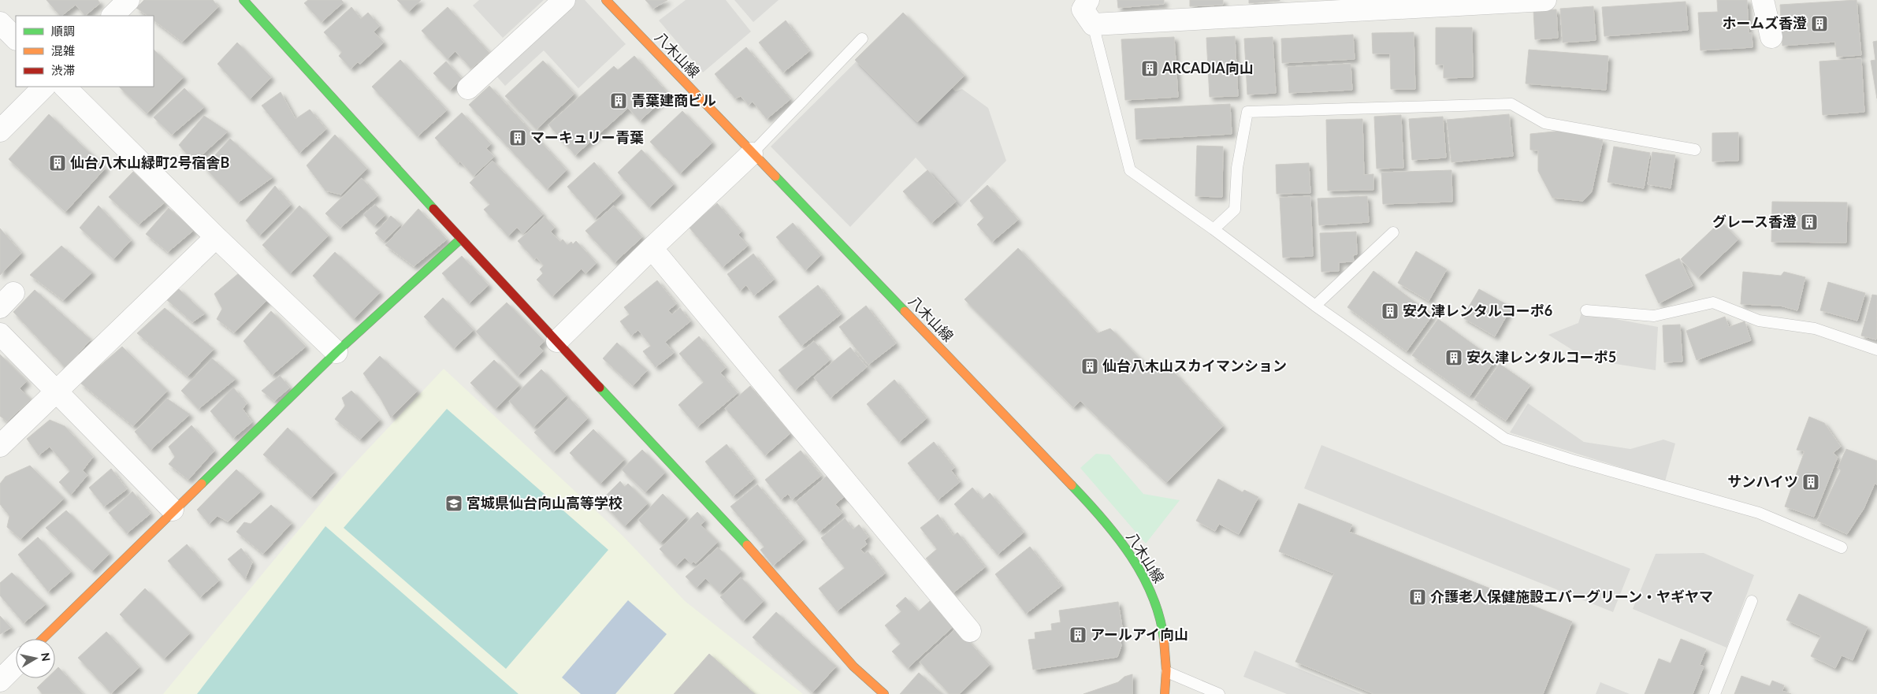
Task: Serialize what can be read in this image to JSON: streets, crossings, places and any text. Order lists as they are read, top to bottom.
{
  "streets": {
    "street": ["八木山線"]
  },
  "places": {
    "building": [
      "ホームズ香澄",
      "ARCADIA向山",
      "青葉建商ビル",
      "マーキュリー青葉",
      "仙台八木山緑町2号宿舎B",
      "グレース香澄",
      "安久津レンタルコーポ6",
      "安久津レンタルコーポ5",
      "仙台八木山スカイマンション",
      "サンハイツ",
      "介護老人保健施設エバーグリーン・ヤギヤマ",
      "アールアイ向山"
    ],
    "school or university": ["宮城県仙台向山高等学校"]
  },
  "legend": ["順調", "混雑", "渋滞"],
  "north": "right"
}
